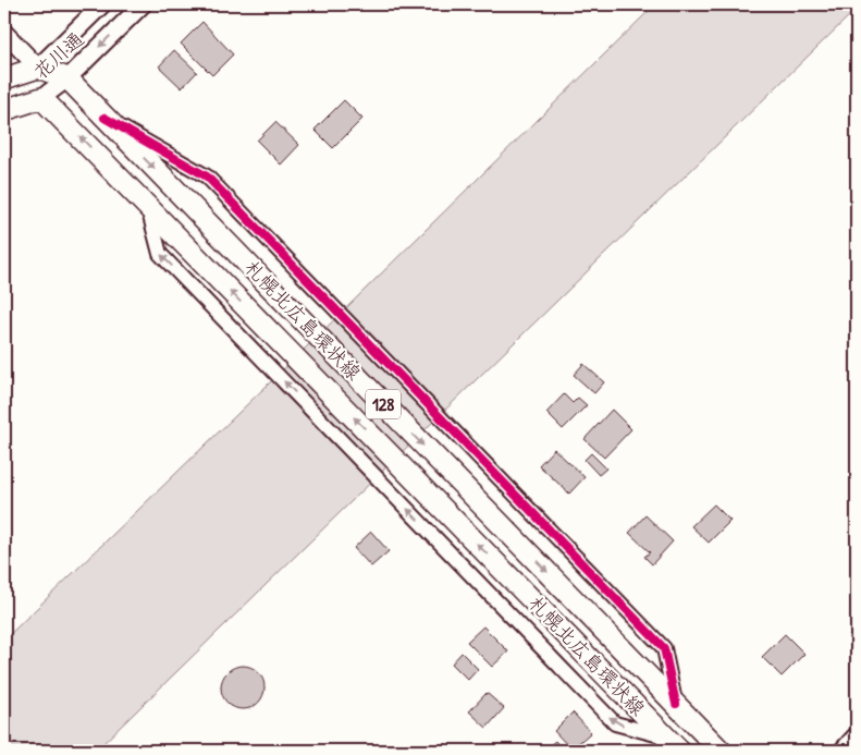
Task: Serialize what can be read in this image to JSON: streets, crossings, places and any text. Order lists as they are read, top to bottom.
{
  "streets": {
    "main road": ["札幌北広島環状線", "128"],
    "street": ["花川通"]
  },
  "crossings": [
    ["花川通", "札幌北広島環状線"]
  ]
}
